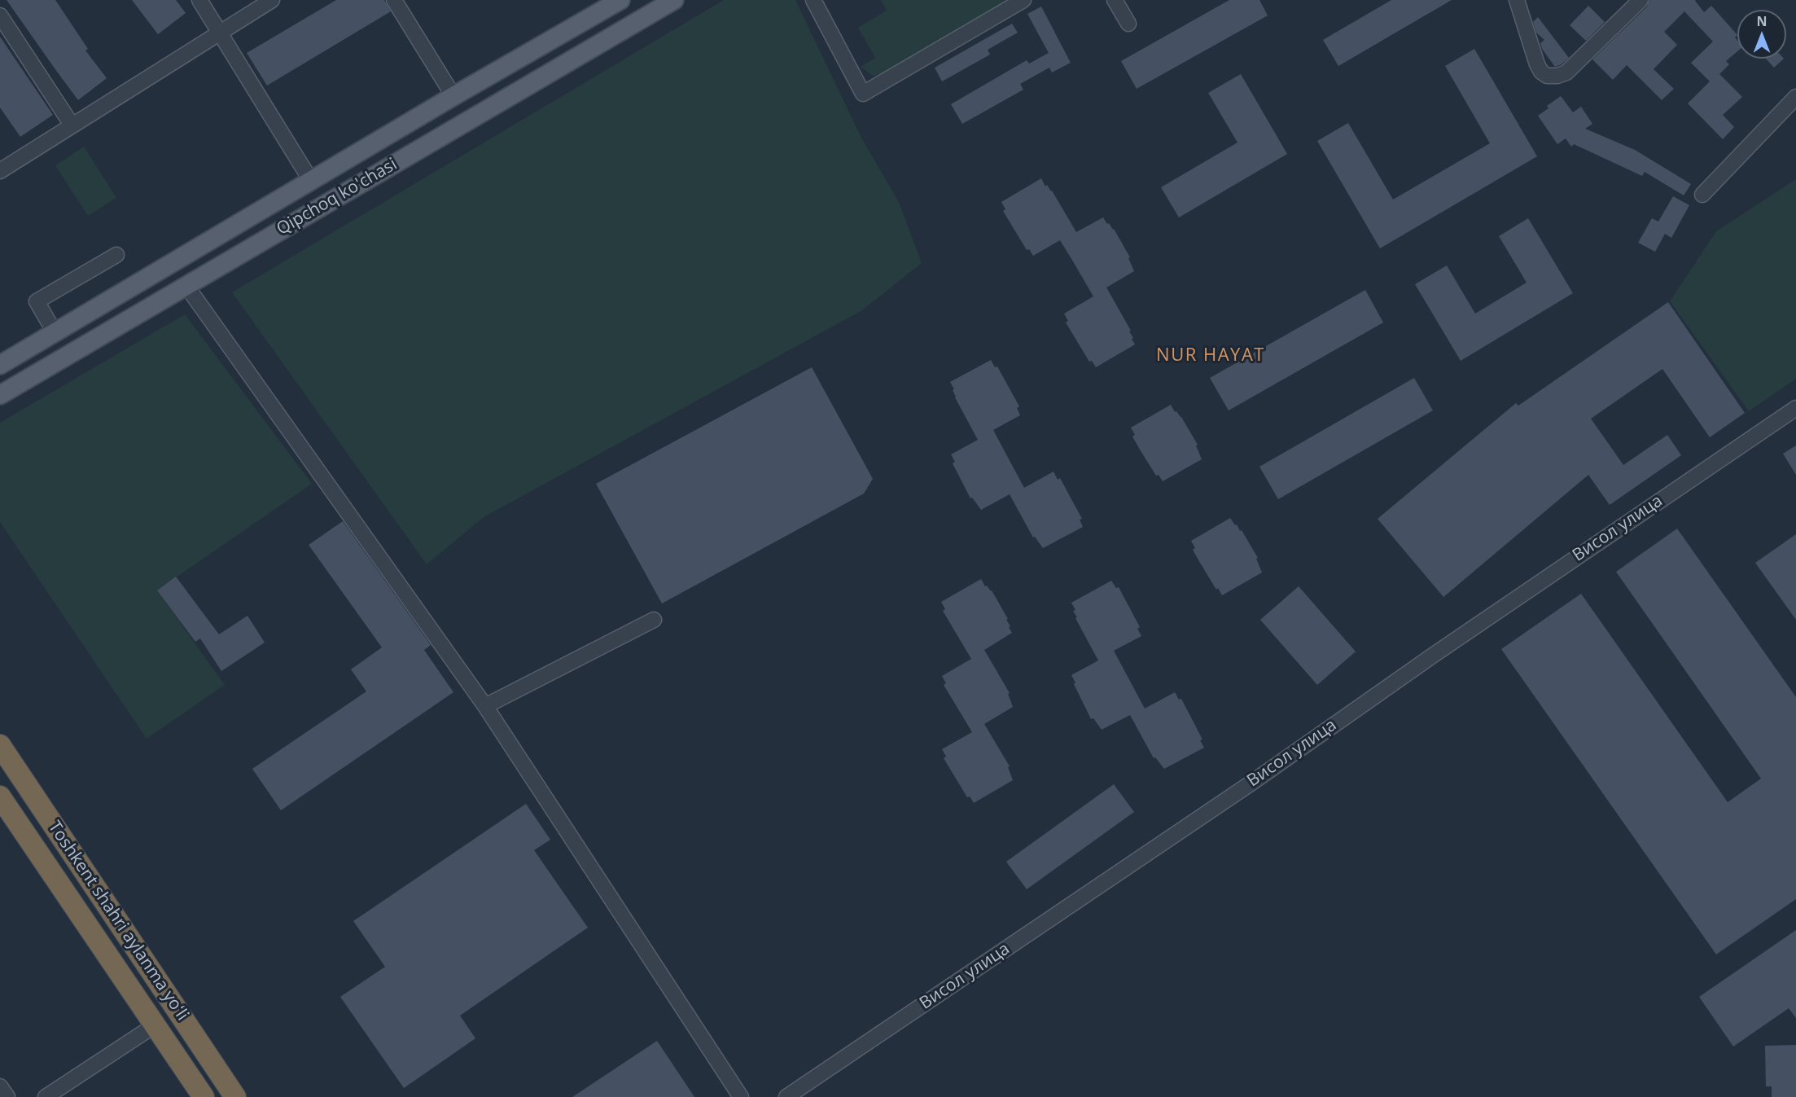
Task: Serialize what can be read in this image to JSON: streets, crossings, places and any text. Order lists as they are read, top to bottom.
{
  "streets": {
    "highway": ["Toshkent shahri aylanma yoʻli"],
    "main road": ["Qipchoq ko'chasi"],
    "street": ["Висол улица"]
  },
  "districts": ["NUR HAYAT"],
  "north": "top"
}
